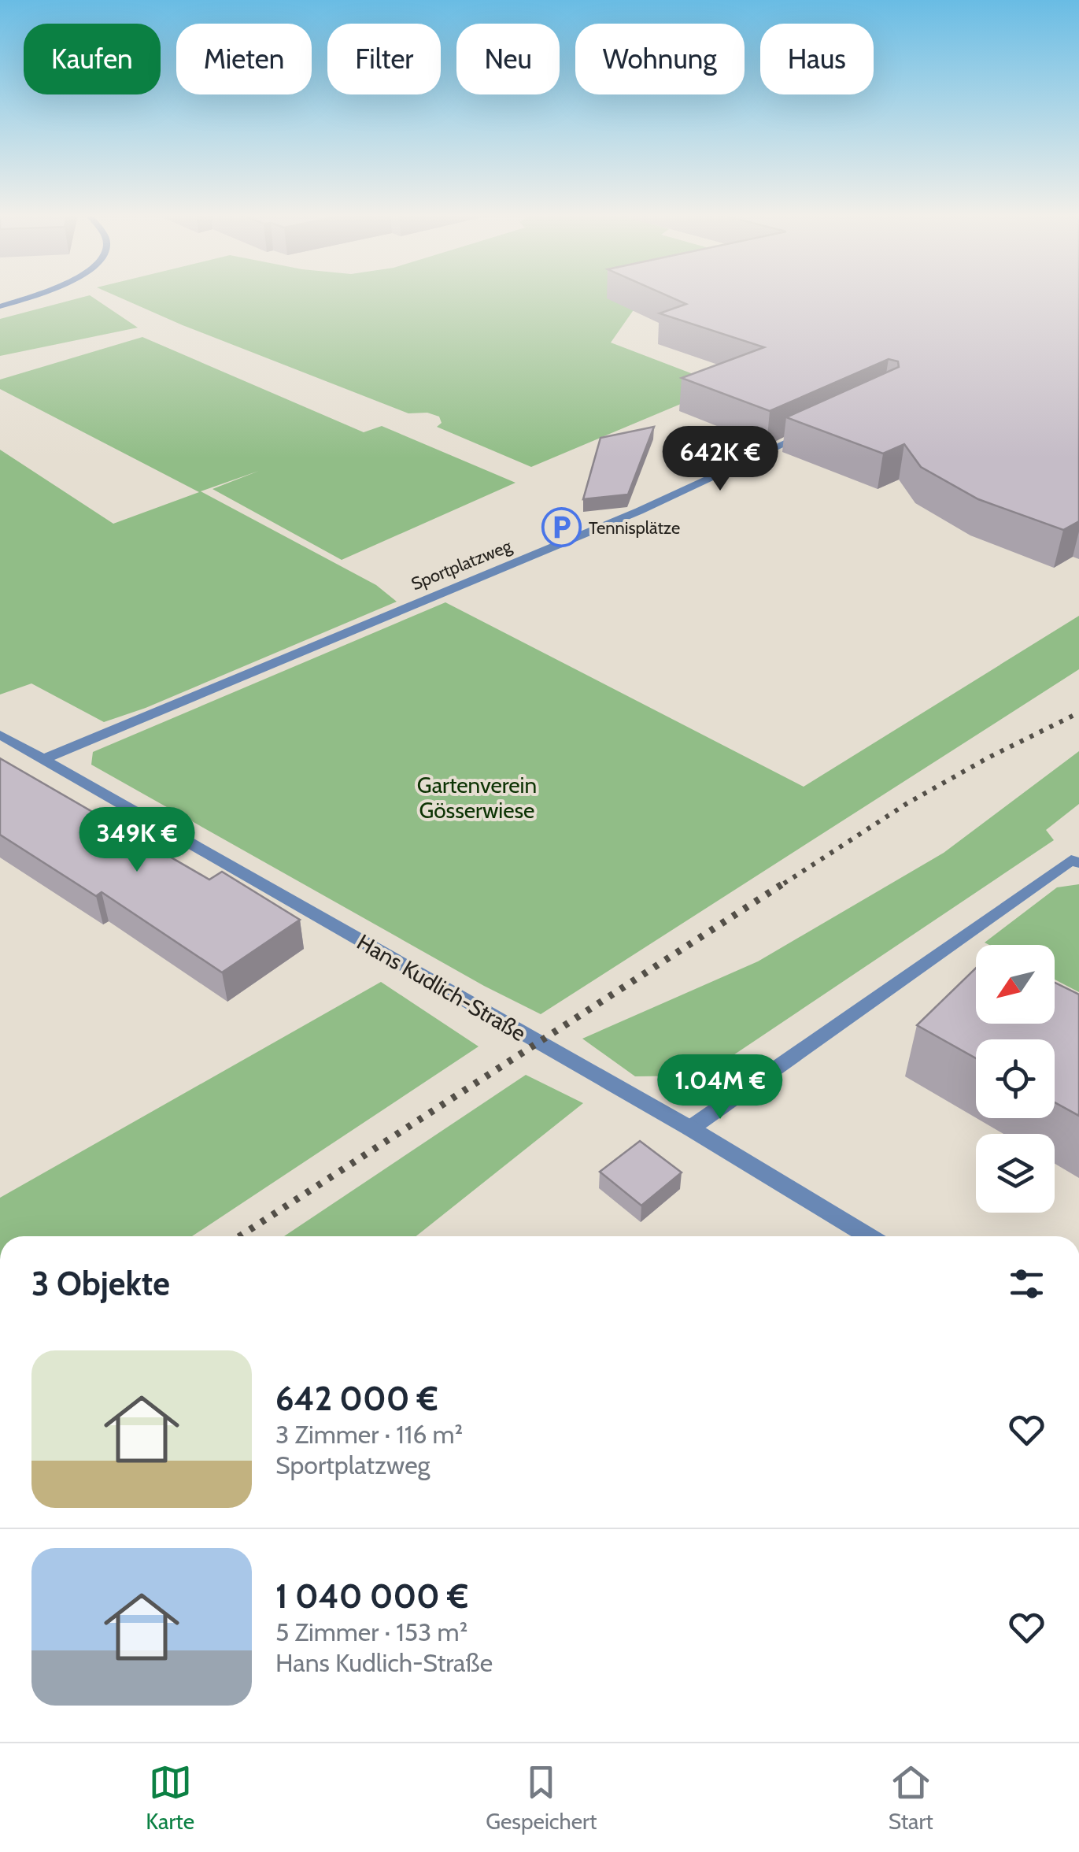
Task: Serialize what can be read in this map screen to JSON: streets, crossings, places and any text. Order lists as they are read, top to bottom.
{
  "streets": {
    "street": ["Sportplatzweg", "Hans Kudlich-Straße"]
  },
  "crossings": [
    ["Sportplatzweg", "Hans Kudlich-Straße"]
  ],
  "parks": ["Gartenverein Gösserwiese"],
  "places": {
    "parking": ["Tennisplätze"]
  },
  "north": "bottom left",
  "page": {
    "chip": [
      "Kaufen",
      "Mieten",
      "Filter",
      "Neu",
      "Wohnung",
      "Haus"
    ],
    "price": ["642K €", "349K €", "1.04M €"],
    "heading": "3 Objekte",
    "list": [
      {
        "name": "642 000 €",
        "note": "3 Zimmer · 116 m² · Sportplatzweg"
      },
      {
        "name": "1 040 000 €",
        "note": "5 Zimmer · 153 m² · Hans Kudlich-Straße"
      }
    ],
    "tabs": ["Karte", "Gespeichert", "Start"]
  }
}
